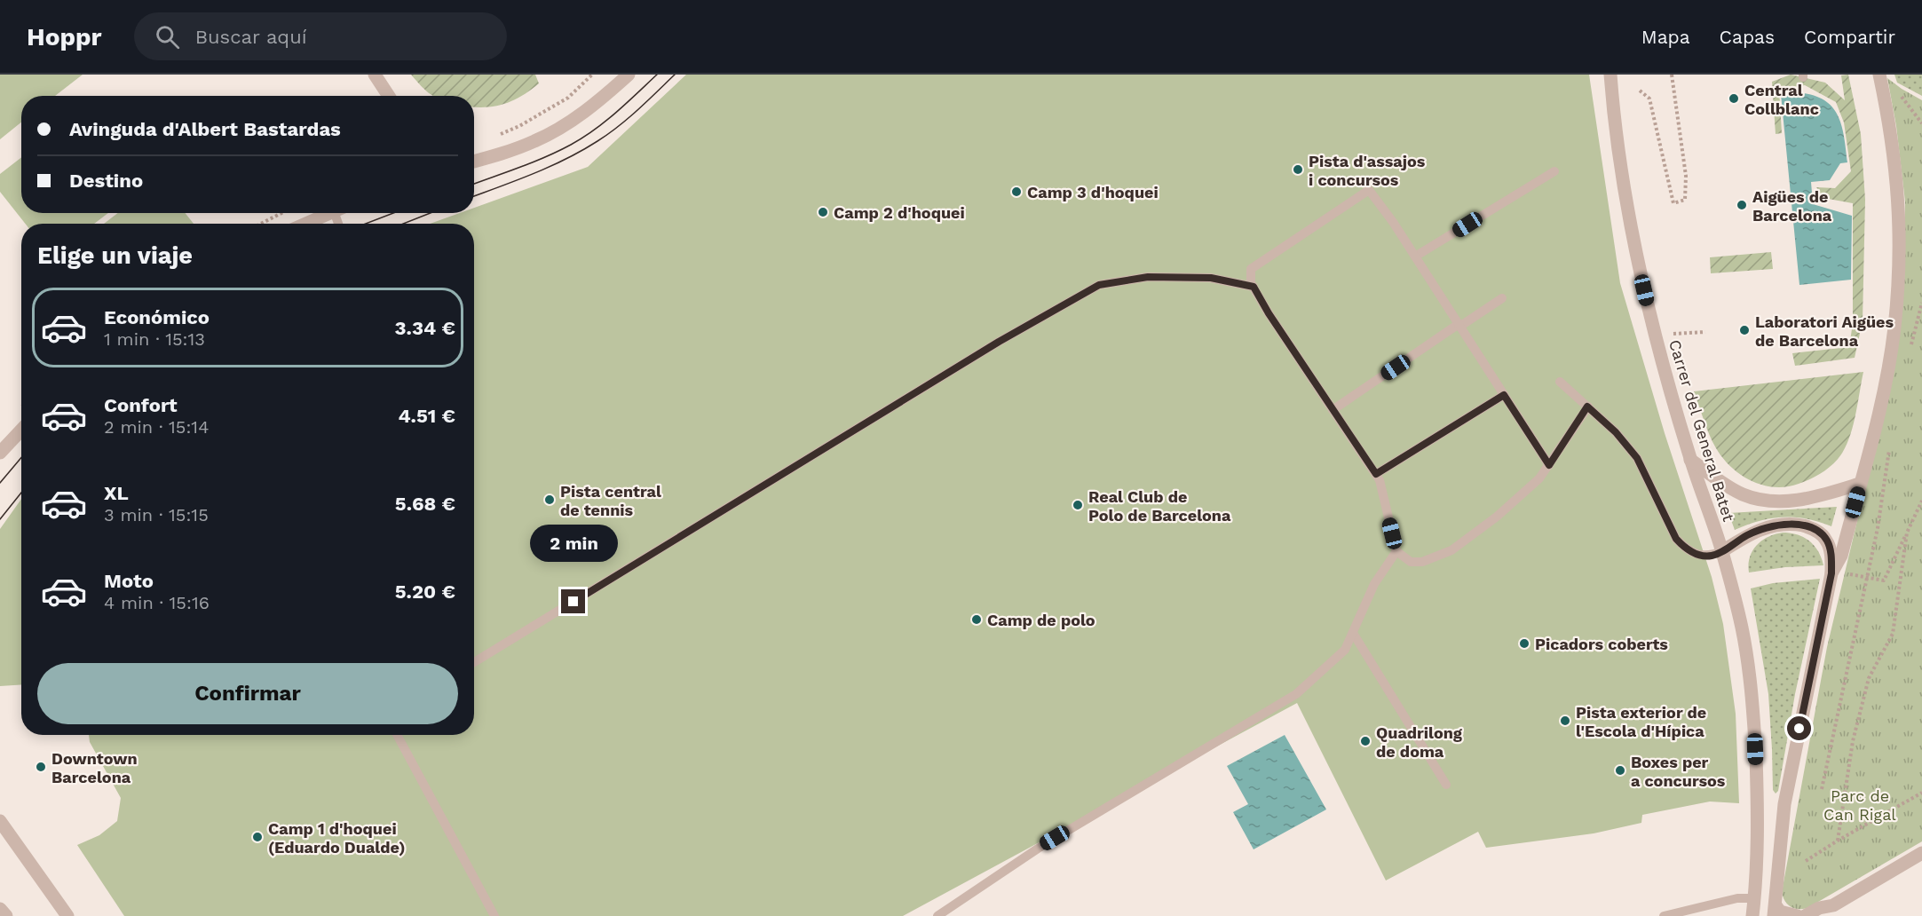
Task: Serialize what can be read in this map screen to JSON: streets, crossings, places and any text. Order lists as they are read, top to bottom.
{
  "streets": {
    "street": ["Carrer del General Batet"]
  },
  "parks": ["Parc de Can Rigal"],
  "places": [
    "Central Collblanc",
    "Pista d'assajos i concursos",
    "Camp 3 d'hoquei",
    "Aigües de Barcelona",
    "Camp 2 d'hoquei",
    "Laboratori Aigües de Barcelona",
    "Pista central de tennis",
    "Real Club de Polo de Barcelona",
    "Camp de polo",
    "Picadors coberts",
    "Pista exterior de l'Escola d'Hípica",
    "Quadrilong de doma",
    "Downtown Barcelona",
    "Boxes per a concursos",
    "Camp 1 d'hoquei (Eduardo Dualde)"
  ],
  "page": {
    "header": "Hoppr",
    "search": "Buscar aquí",
    "nav": ["Mapa", "Capas", "Compartir"],
    "banner": ["Avinguda d'Albert Bastardas", "Destino"],
    "heading": "Elige un viaje",
    "list": [
      {
        "name": "Económico",
        "note": "1 min · 15:13",
        "value": "3.34 €"
      },
      {
        "name": "Confort",
        "note": "2 min · 15:14",
        "value": "4.51 €"
      },
      {
        "name": "XL",
        "note": "3 min · 15:15",
        "value": "5.68 €"
      },
      {
        "name": "Moto",
        "note": "4 min · 15:16",
        "value": "5.20 €"
      }
    ],
    "bubble": "2 min",
    "buttons": "Confirmar"
  }
}
